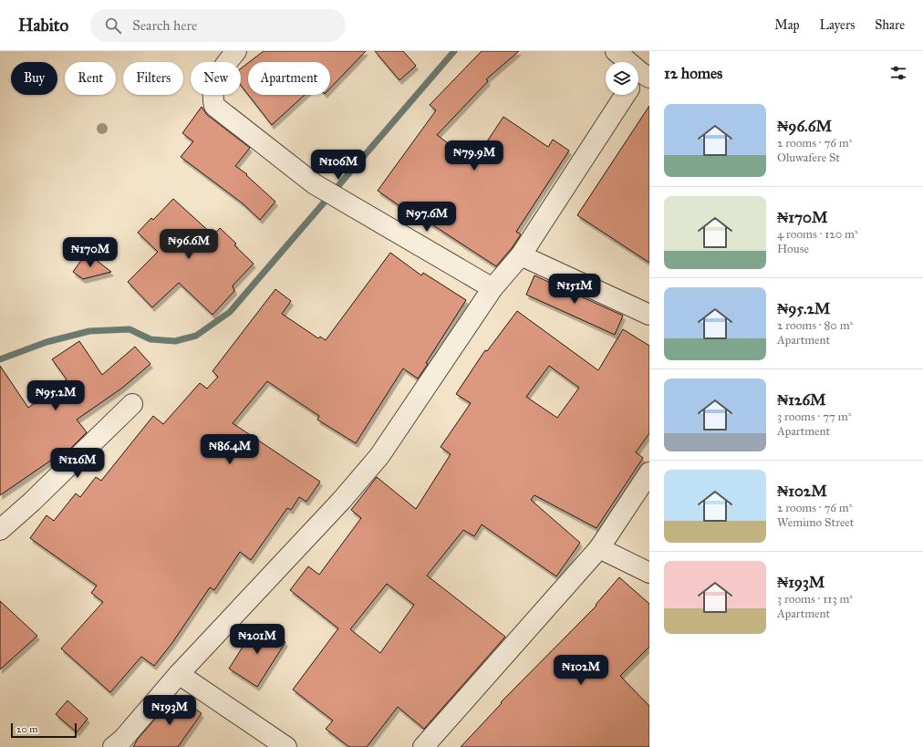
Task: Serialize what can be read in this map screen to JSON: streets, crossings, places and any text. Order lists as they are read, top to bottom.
{
  "scale_bar": "20 m",
  "page": {
    "header": "Habito",
    "search": "Search here",
    "nav": ["Map", "Layers", "Share"],
    "heading": "12 homes",
    "chip": [
      "Buy",
      "Rent",
      "Filters",
      "New",
      "Apartment"
    ],
    "list": [
      {
        "name": "₦96.6M",
        "note": "2 rooms · 76 m² · Oluwafere St"
      },
      {
        "name": "₦170M",
        "note": "4 rooms · 120 m² · House"
      },
      {
        "name": "₦95.2M",
        "note": "2 rooms · 80 m² · Apartment"
      },
      {
        "name": "₦126M",
        "note": "3 rooms · 77 m² · Apartment"
      },
      {
        "name": "₦102M",
        "note": "2 rooms · 76 m² · Wemimo Street"
      },
      {
        "name": "₦193M",
        "note": "3 rooms · 113 m² · Apartment"
      }
    ],
    "price": [
      "₦79.9M",
      "₦106M",
      "₦97.6M",
      "₦96.6M",
      "₦170M",
      "₦151M",
      "₦95.2M",
      "₦86.4M",
      "₦126M",
      "₦201M",
      "₦102M",
      "₦193M"
    ],
    "scale": "20 m"
  }
}
